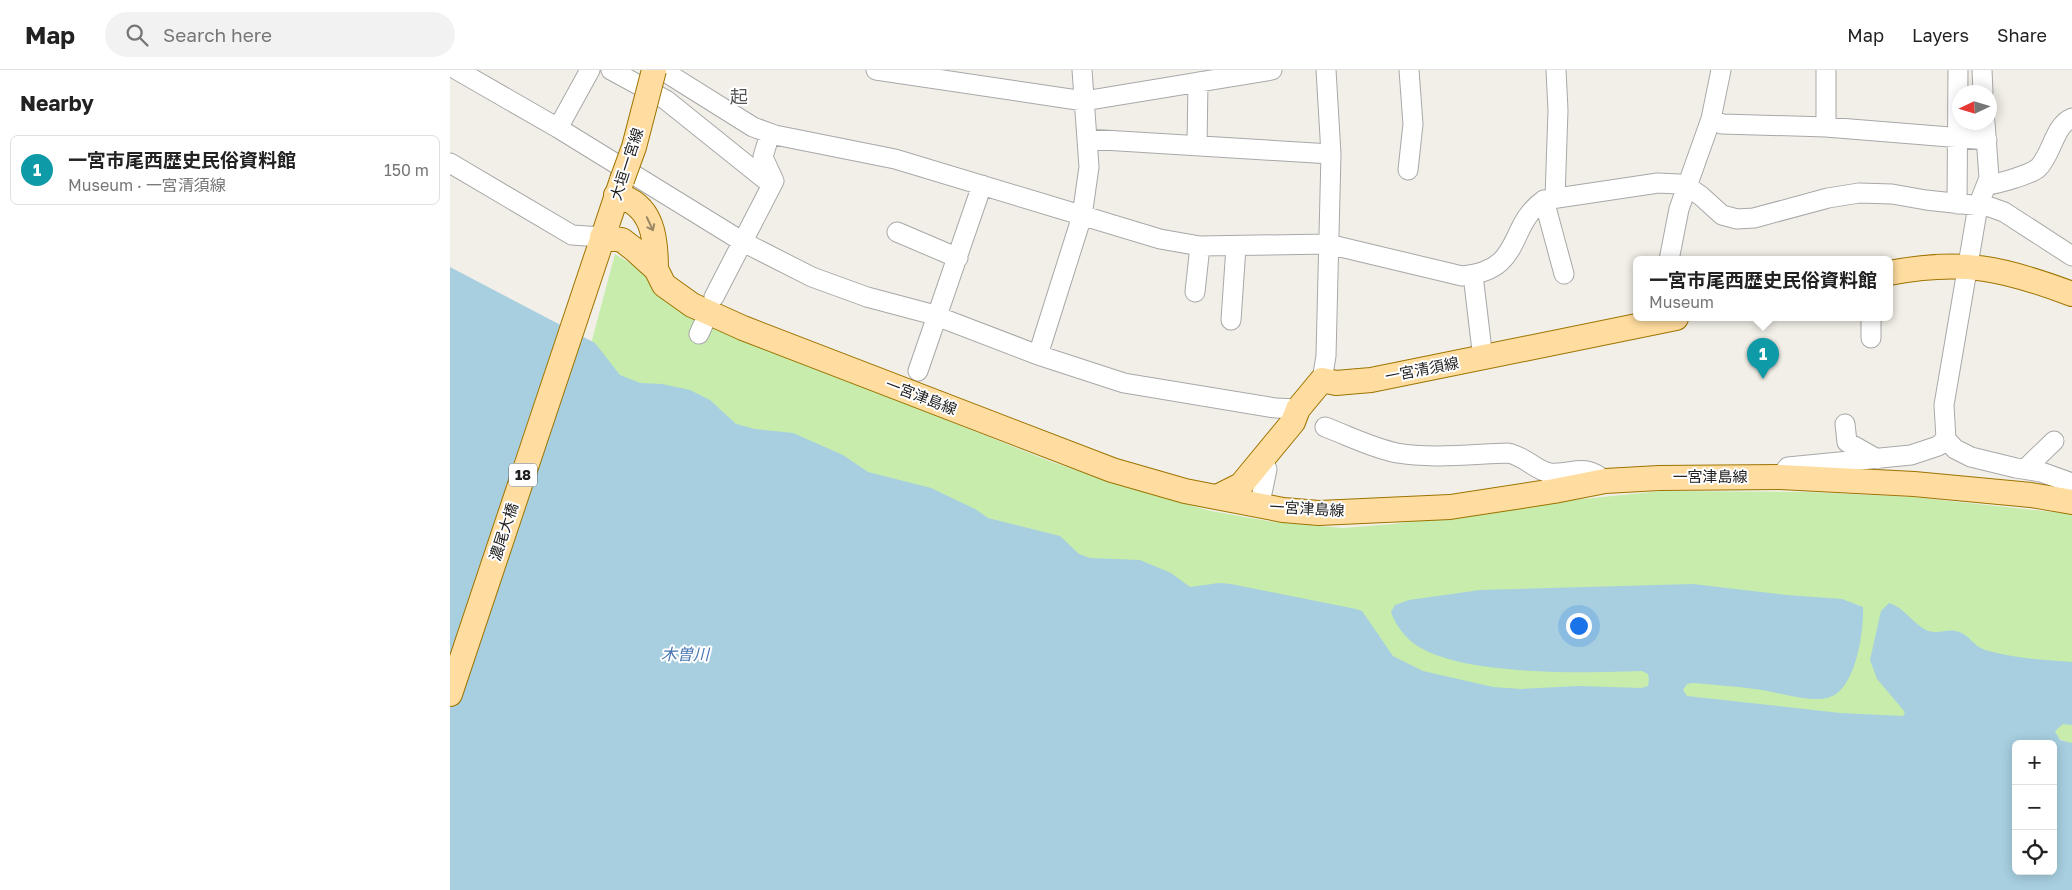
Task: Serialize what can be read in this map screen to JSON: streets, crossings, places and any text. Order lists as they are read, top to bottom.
{
  "streets": {
    "main road": [
      "大垣一宮線",
      "一宮清須線",
      "一宮津島線",
      "18",
      "濃尾大橋"
    ]
  },
  "crossings": [
    ["大垣一宮線", "一宮津島線"],
    ["大垣一宮線", "濃尾大橋"],
    ["一宮津島線", "濃尾大橋"]
  ],
  "districts": ["起"],
  "water": ["木曽川"],
  "north": "left",
  "page": {
    "header": "Map",
    "search": "Search here",
    "nav": ["Map", "Layers", "Share"],
    "heading": "Nearby",
    "list": [
      {
        "mark": "1",
        "name": "一宮市尾西歴史民俗資料館",
        "note": "Museum · 一宮清須線",
        "value": "150 m"
      }
    ],
    "popup": ["一宮市尾西歴史民俗資料館", "Museum"],
    "pins": "1",
    "map_buttons": ["+", "−"]
  }
}
